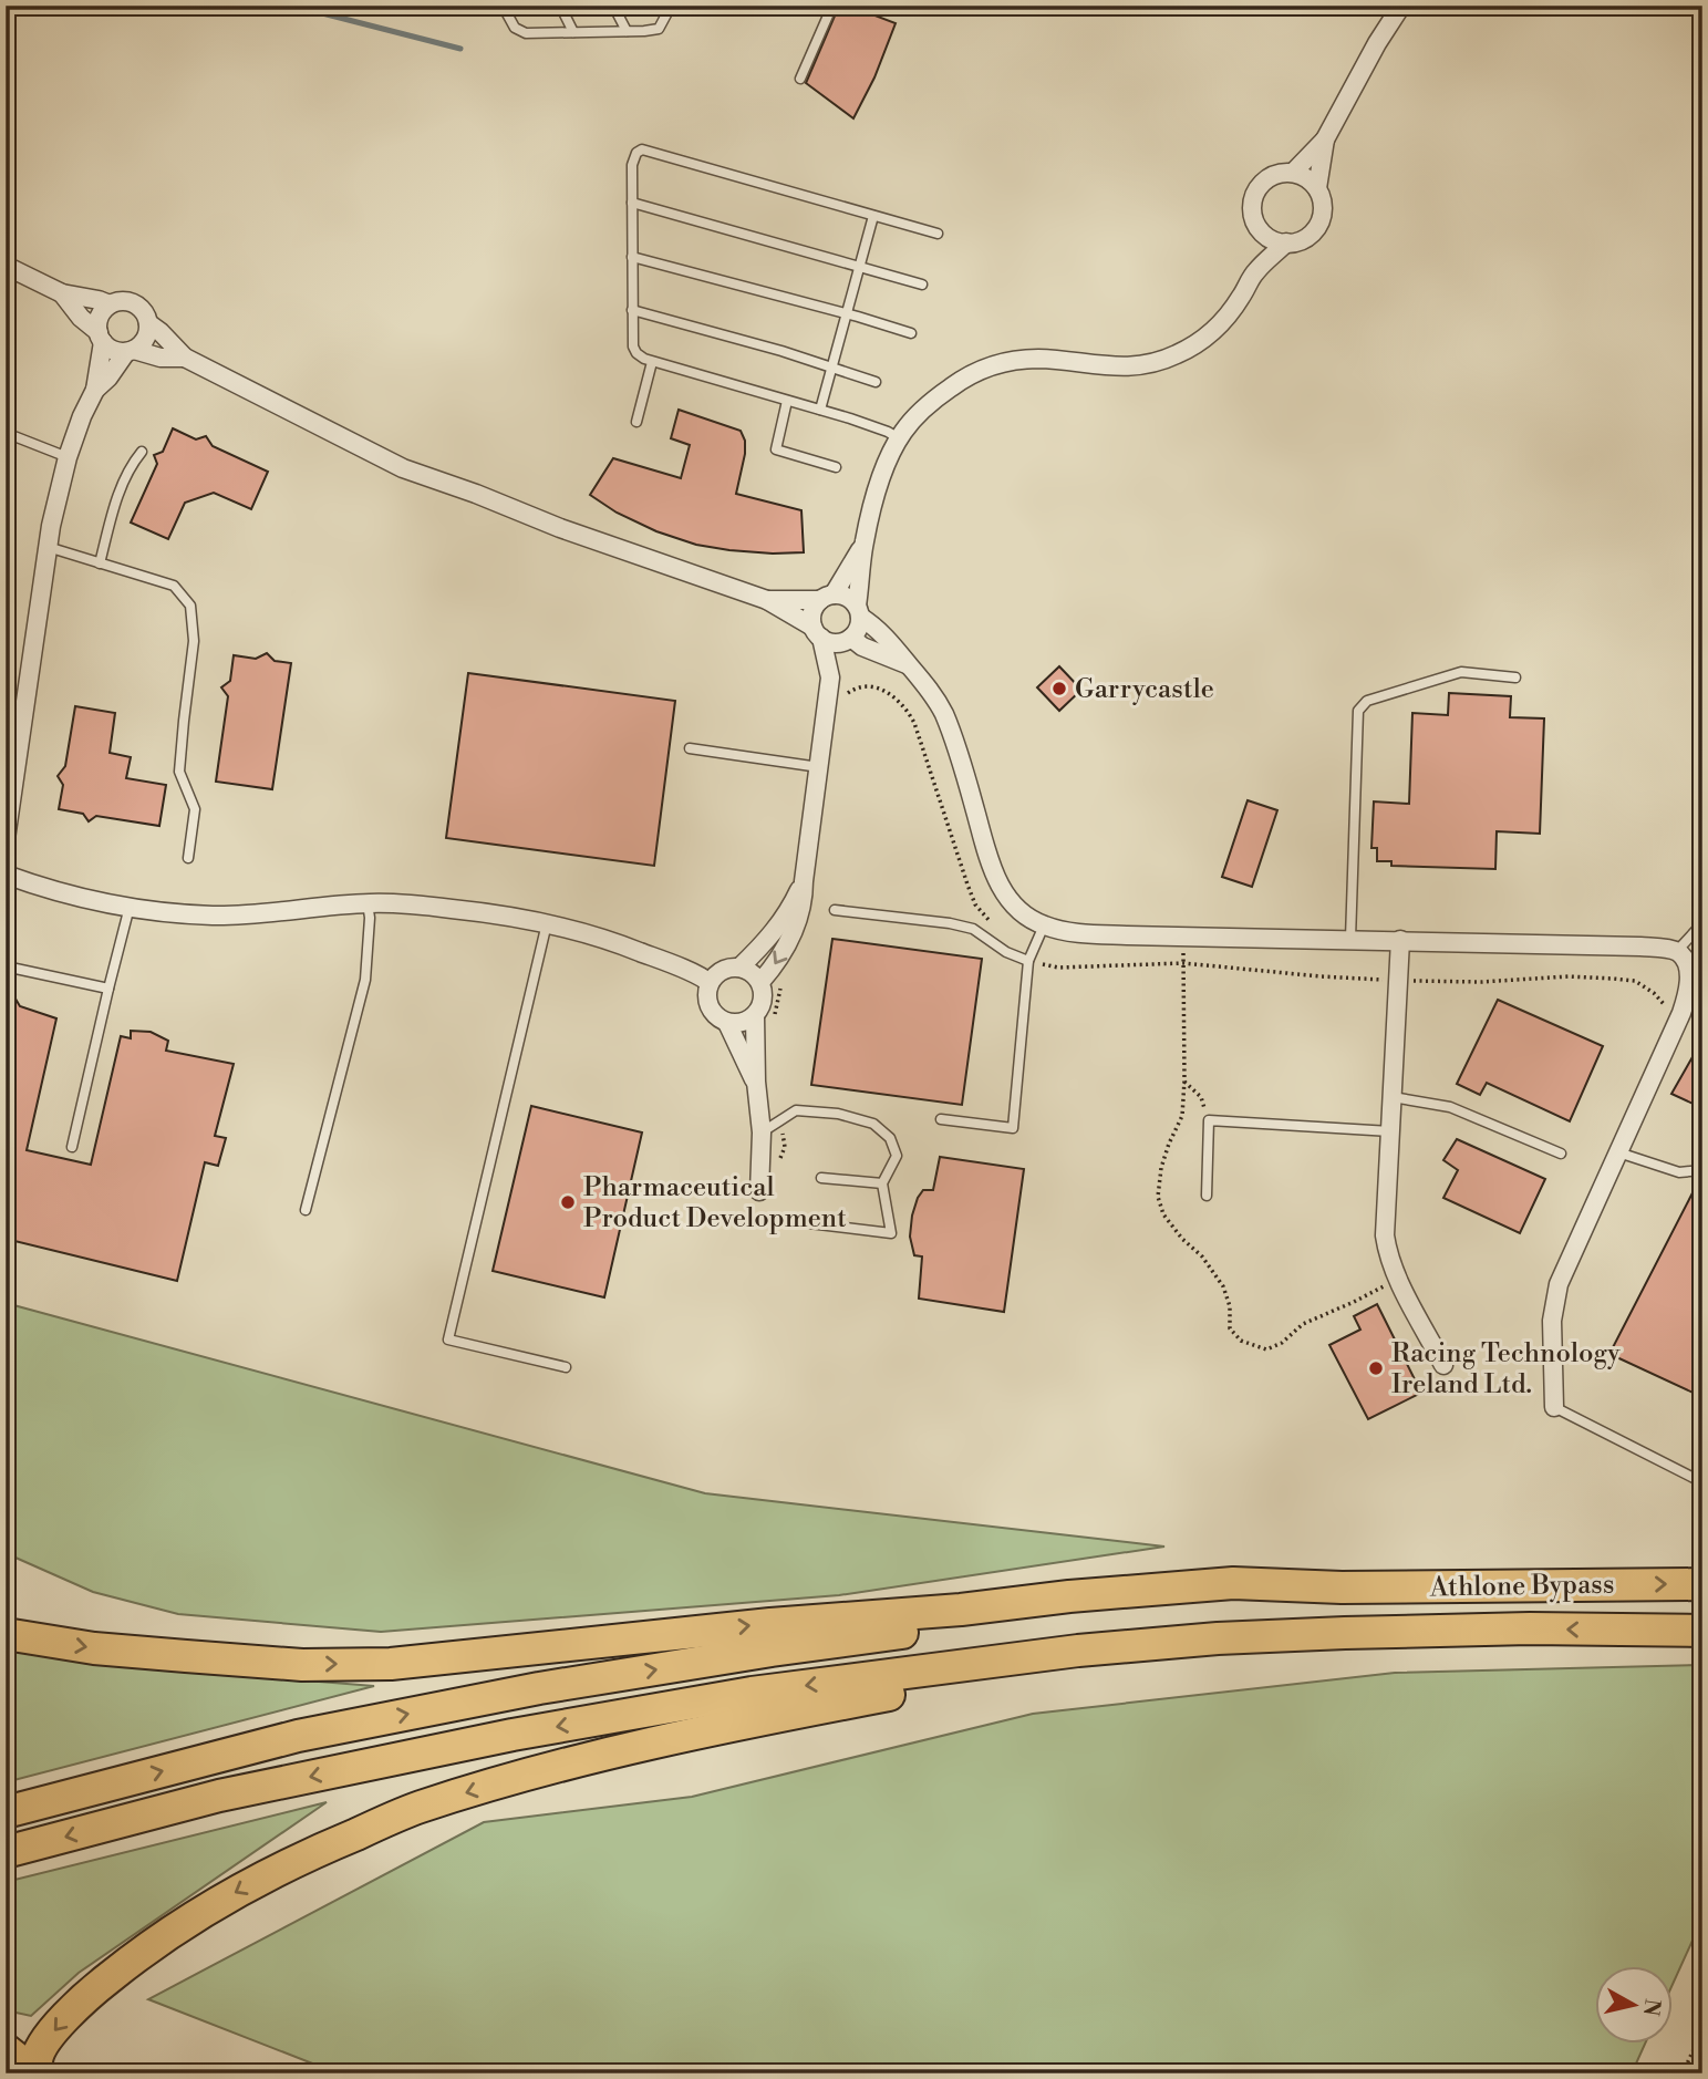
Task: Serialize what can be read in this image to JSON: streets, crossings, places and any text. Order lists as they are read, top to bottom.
{
  "streets": {
    "highway": ["Athlone Bypass"]
  },
  "places": ["Garrycastle", "Pharmaceutical Product Development", "Racing Technology Ireland Ltd."],
  "north": "right"
}
